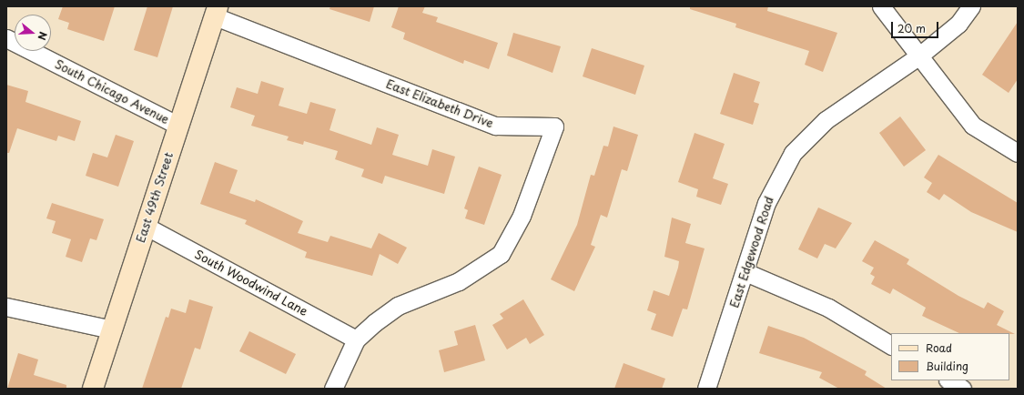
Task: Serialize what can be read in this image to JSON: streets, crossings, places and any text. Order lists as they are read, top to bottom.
{
  "streets": {
    "street": [
      "South Chicago Avenue",
      "East Elizabeth Drive",
      "East 49th Street",
      "East Edgewood Road",
      "South Woodwind Lane"
    ]
  },
  "crossings": [
    ["South Chicago Avenue", "East 49th Street"],
    ["East Elizabeth Drive", "East 49th Street"],
    ["East Elizabeth Drive", "South Woodwind Lane"],
    ["East 49th Street", "South Woodwind Lane"]
  ],
  "legend": ["Road", "Building"],
  "scale_bar": "20 m",
  "north": "right"
}
